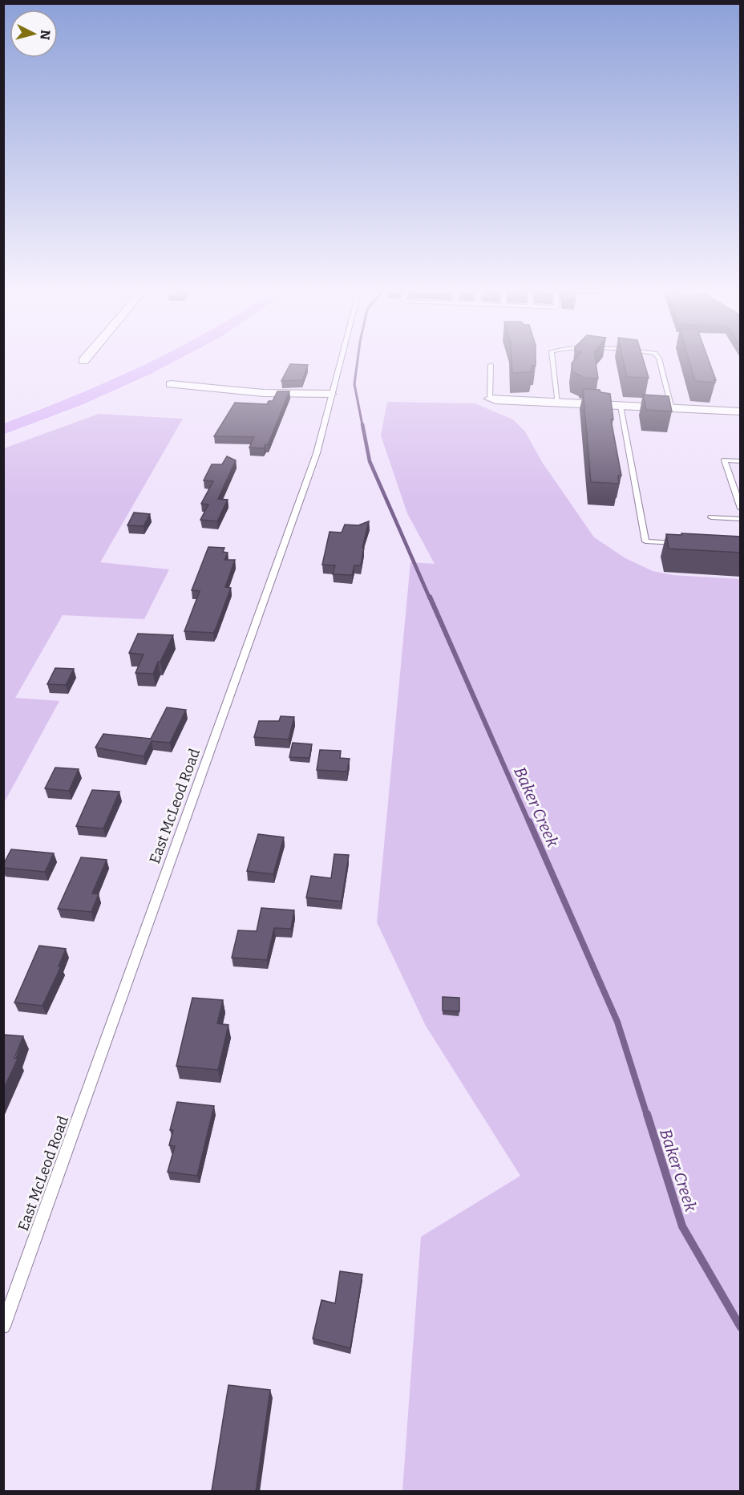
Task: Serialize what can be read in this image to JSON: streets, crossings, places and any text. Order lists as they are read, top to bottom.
{
  "streets": {
    "lane": ["East McLeod Road"]
  },
  "water": ["Baker Creek"],
  "north": "right"
}
